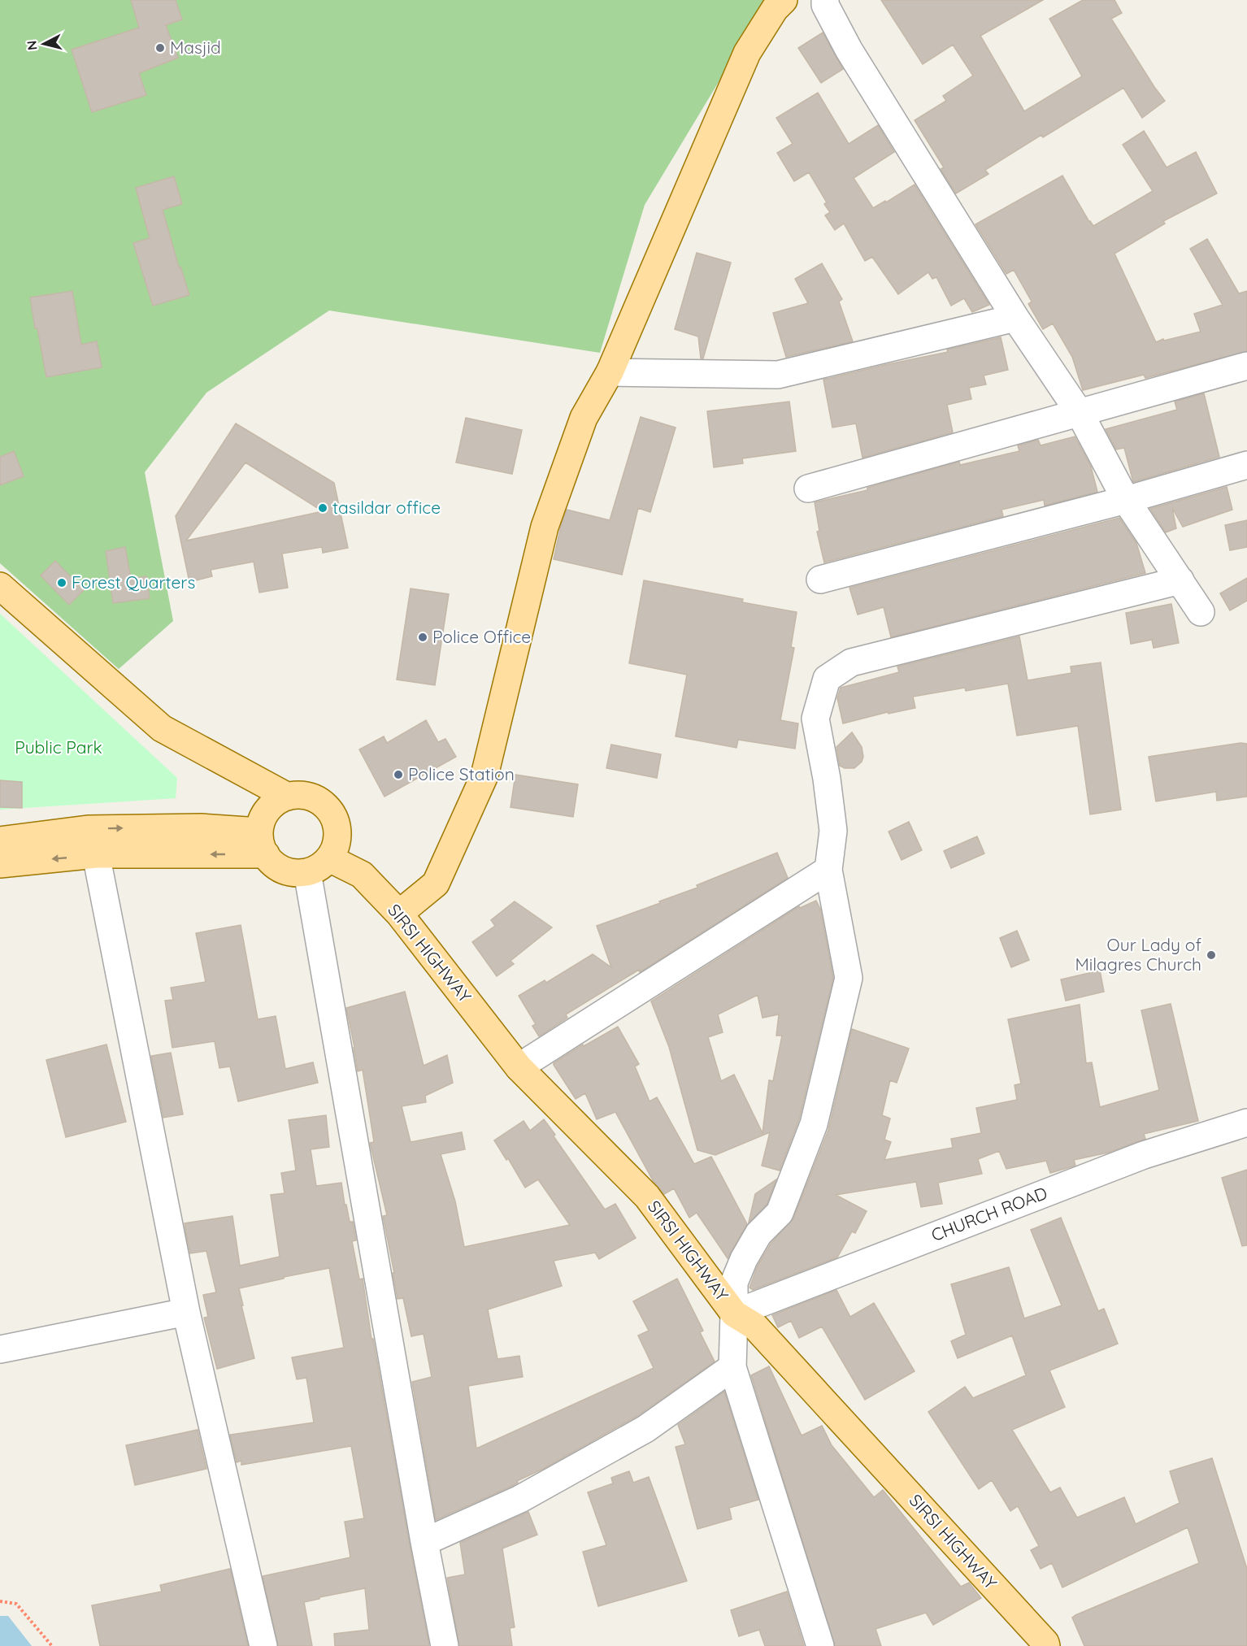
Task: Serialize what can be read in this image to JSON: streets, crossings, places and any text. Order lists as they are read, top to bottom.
{
  "streets": {
    "main road": ["SIRSI HIGHWAY"],
    "street": ["CHURCH ROAD"]
  },
  "crossings": [
    ["SIRSI HIGHWAY", "CHURCH ROAD"]
  ],
  "parks": ["Public Park"],
  "places": [
    "Masjid",
    "tasildar office",
    "Forest Quarters",
    "Police Office",
    "Police Station",
    "Our Lady of Milagres Church"
  ],
  "north": "left"
}
